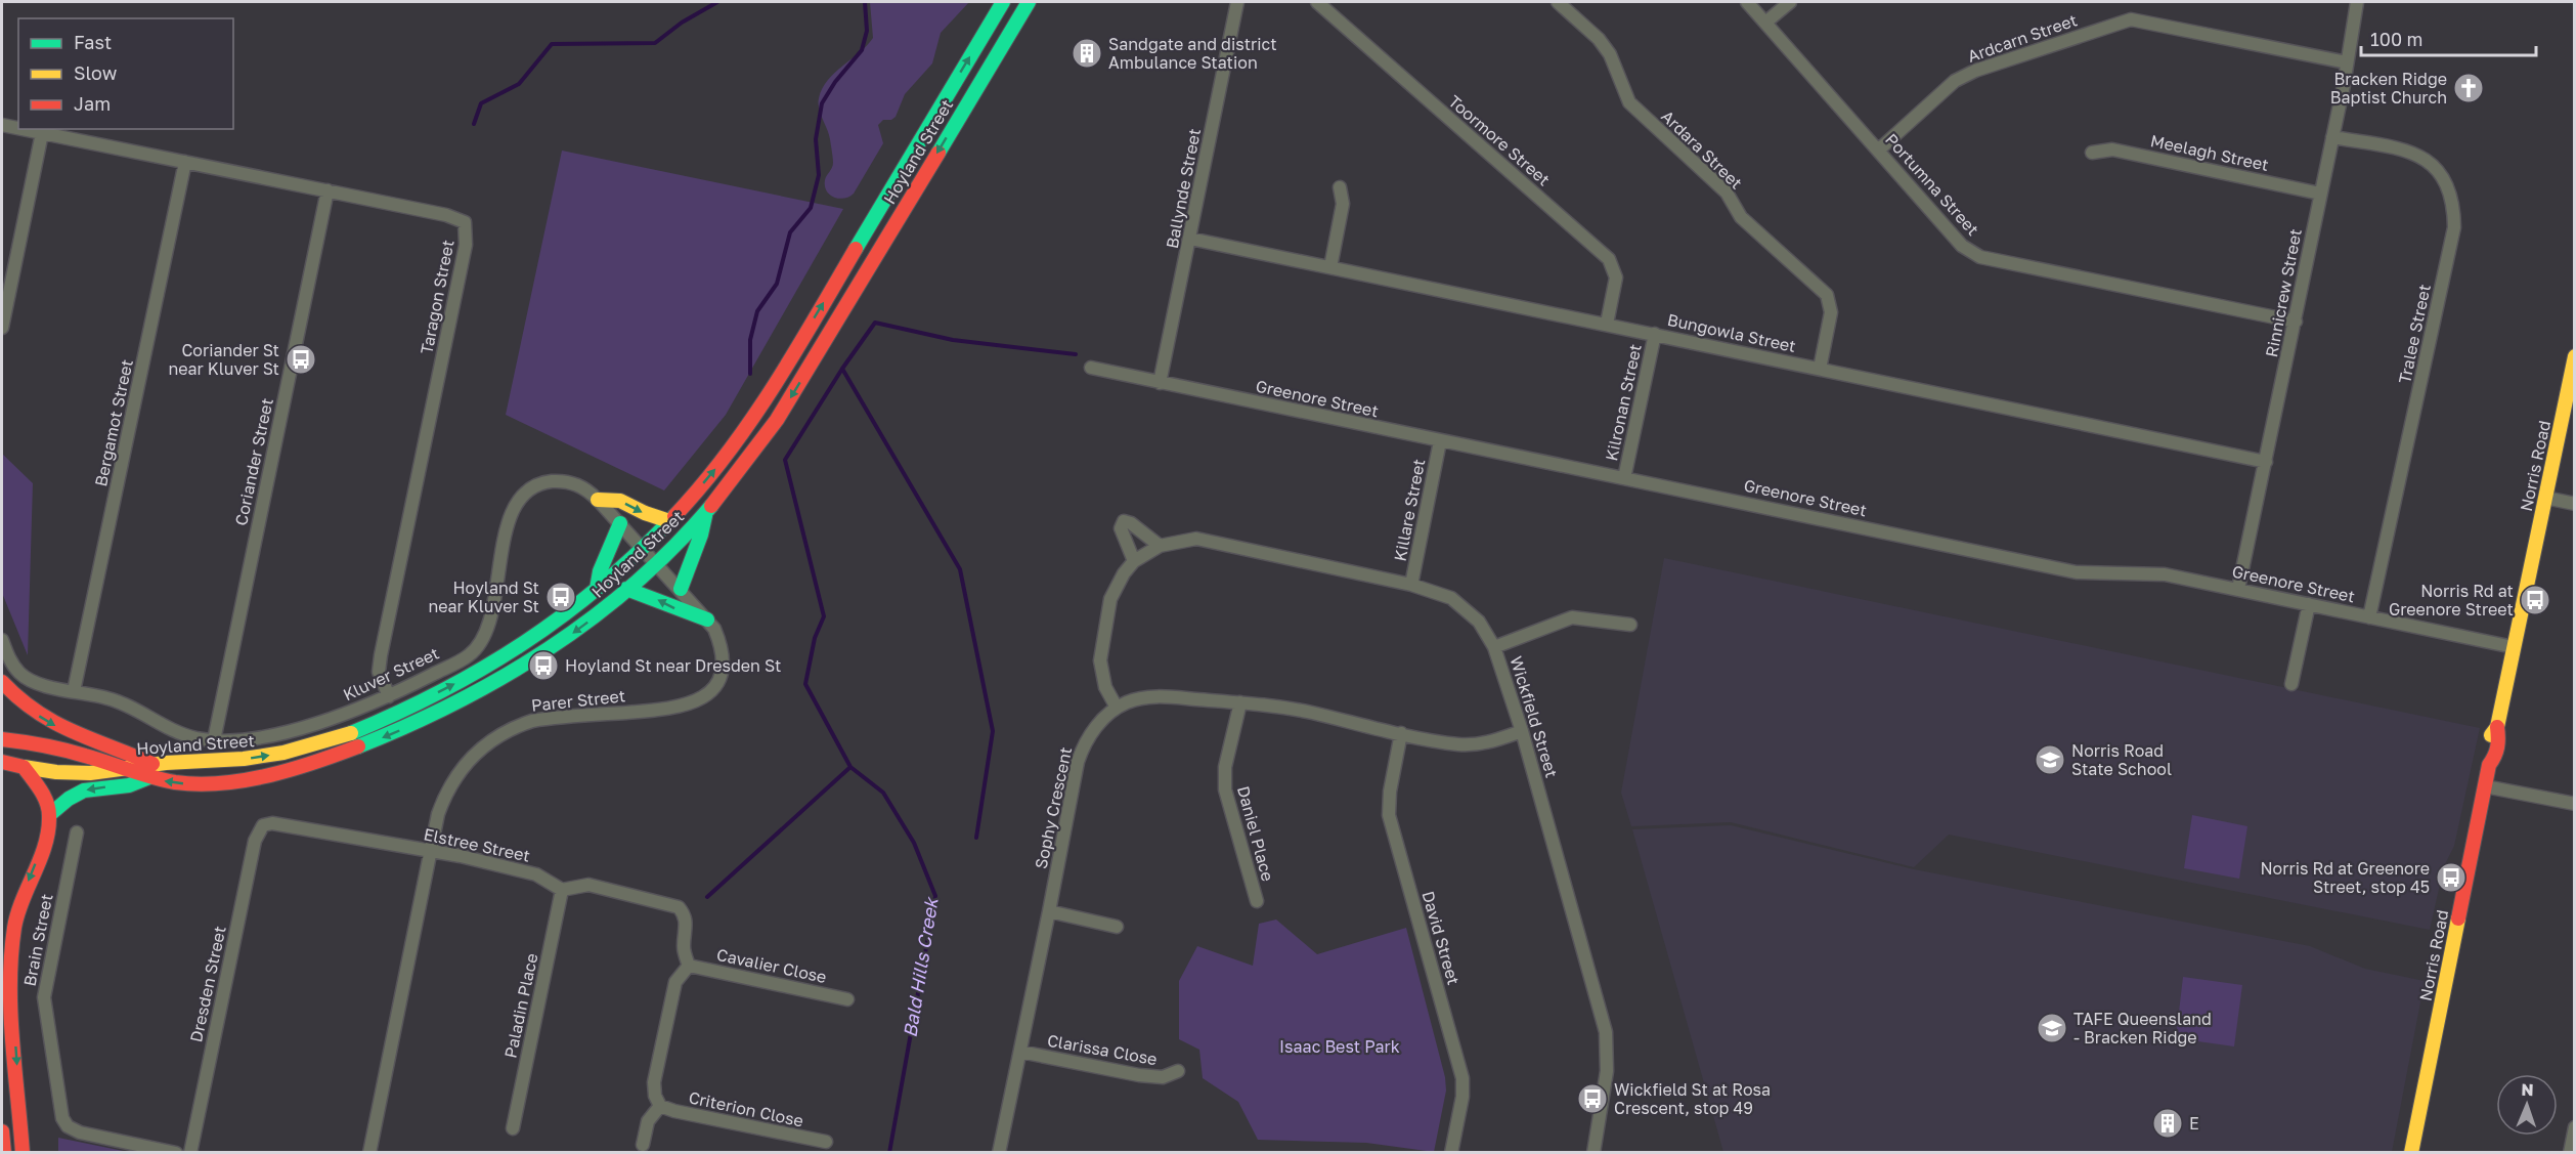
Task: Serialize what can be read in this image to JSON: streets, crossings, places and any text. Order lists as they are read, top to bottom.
{
  "streets": {
    "main road": ["Hoyland Street", "Norris Road"],
    "street": [
      "Ardcarn Street",
      "Toormore Street",
      "Ardara Street",
      "Meelagh Street",
      "Portumna Street",
      "Ballynde Street",
      "Rinnicrew Street",
      "Taragon Street",
      "Bungowla Street",
      "Tralee Street",
      "Greenore Street",
      "Kilronan Street",
      "Bergamot Street",
      "Coriander Street",
      "Killare Street",
      "Kluver Street",
      "Parer Street",
      "Wickfield Street",
      "Sophy Crescent",
      "Daniel Place",
      "Elstree Street",
      "David Street",
      "Brain Street",
      "Cavalier Close",
      "Dresden Street",
      "Paladin Place",
      "Clarissa Close",
      "Criterion Close"
    ]
  },
  "crossings": [
    ["Ardcarn Street", "Portumna Street"],
    ["Ardcarn Street", "Rinnicrew Street"],
    ["Toormore Street", "Bungowla Street"],
    ["Ardara Street", "Bungowla Street"],
    ["Hoyland Street", "Kluver Street"],
    ["Hoyland Street", "Parer Street"],
    ["Meelagh Street", "Rinnicrew Street"],
    ["Portumna Street", "Rinnicrew Street"],
    ["Ballynde Street", "Bungowla Street"],
    ["Ballynde Street", "Greenore Street"],
    ["Rinnicrew Street", "Bungowla Street"],
    ["Rinnicrew Street", "Tralee Street"],
    ["Rinnicrew Street", "Greenore Street"],
    ["Taragon Street", "Bergamot Street"],
    ["Taragon Street", "Coriander Street"],
    ["Taragon Street", "Kluver Street"],
    ["Bungowla Street", "Kilronan Street"],
    ["Tralee Street", "Greenore Street"],
    ["Greenore Street", "Kilronan Street"],
    ["Greenore Street", "Norris Road"],
    ["Greenore Street", "Killare Street"],
    ["Bergamot Street", "Kluver Street"],
    ["Coriander Street", "Kluver Street"],
    ["Killare Street", "Wickfield Street"],
    ["Kluver Street", "Parer Street"],
    ["Parer Street", "Elstree Street"],
    ["Wickfield Street", "Sophy Crescent"],
    ["Sophy Crescent", "Daniel Place"],
    ["Sophy Crescent", "David Street"],
    ["Sophy Crescent", "Clarissa Close"],
    ["Elstree Street", "Dresden Street"],
    ["Elstree Street", "Paladin Place"]
  ],
  "water": ["Bald Hills Creek"],
  "parks": ["Isaac Best Park"],
  "places": {
    "building": ["Sandgate and district Ambulance Station", "E"],
    "church": ["Bracken Ridge Baptist Church"],
    "bus stop": [
      "Coriander St near Kluver St",
      "Hoyland St near Kluver St",
      "Norris Rd at Greenore Street",
      "Hoyland St near Dresden St",
      "Norris Rd at Greenore Street, stop 45",
      "Wickfield St at Rosa Crescent, stop 49"
    ],
    "school or university": ["Norris Road State School", "TAFE Queensland - Bracken Ridge"]
  },
  "legend": ["Fast", "Slow", "Jam"],
  "scale_bar": "100 m",
  "north": "top"
}
